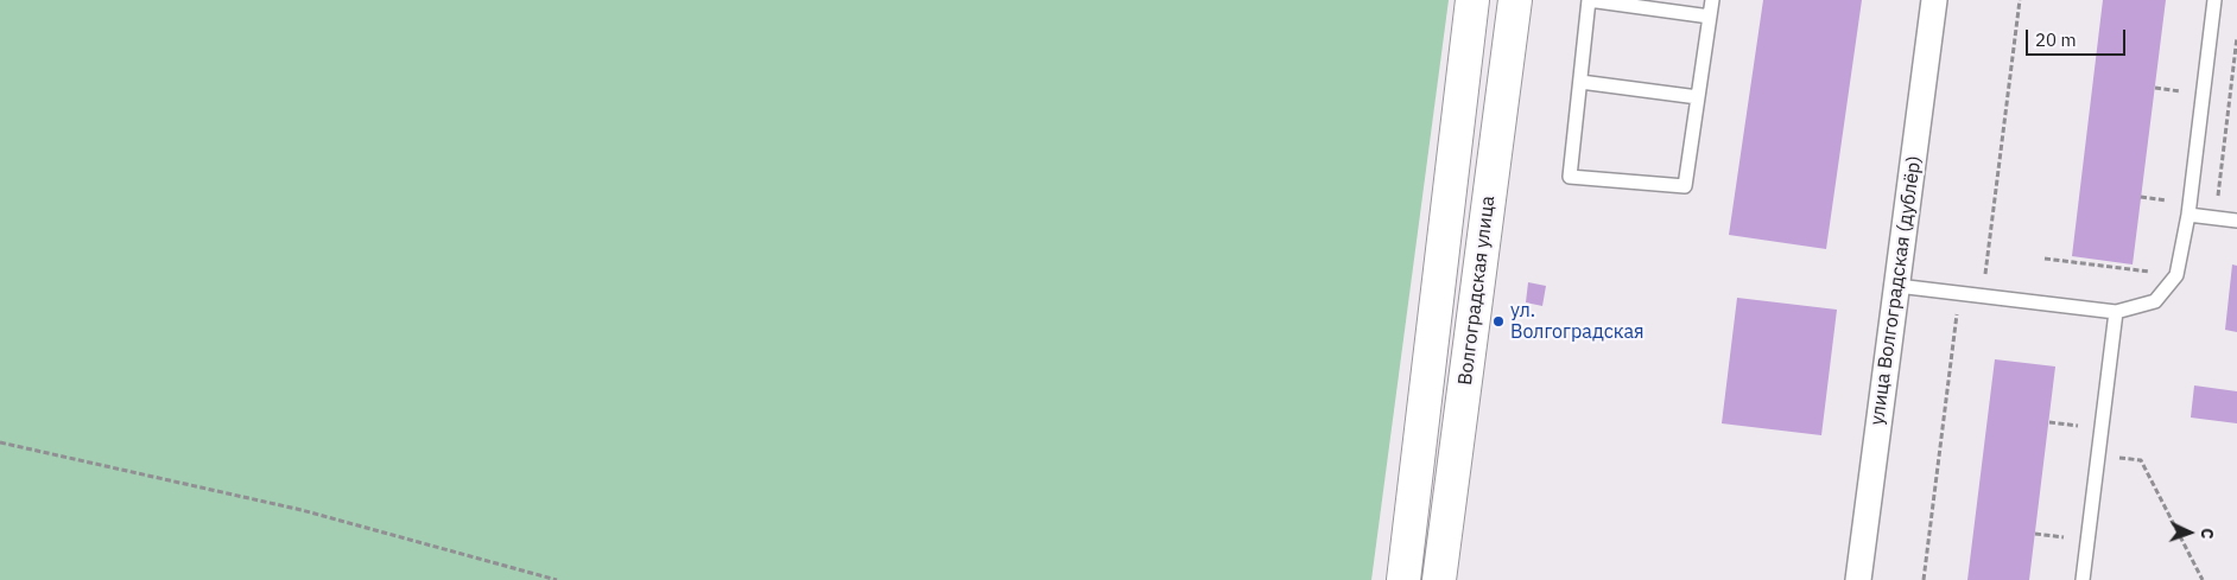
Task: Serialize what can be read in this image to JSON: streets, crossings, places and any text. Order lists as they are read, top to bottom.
{
  "streets": {
    "main road": ["Волгоградская улица"],
    "street": ["улица Волгоградская (дублёр)"]
  },
  "places": ["ул. Волгоградская"],
  "scale_bar": "20 m",
  "north": "right"
}
